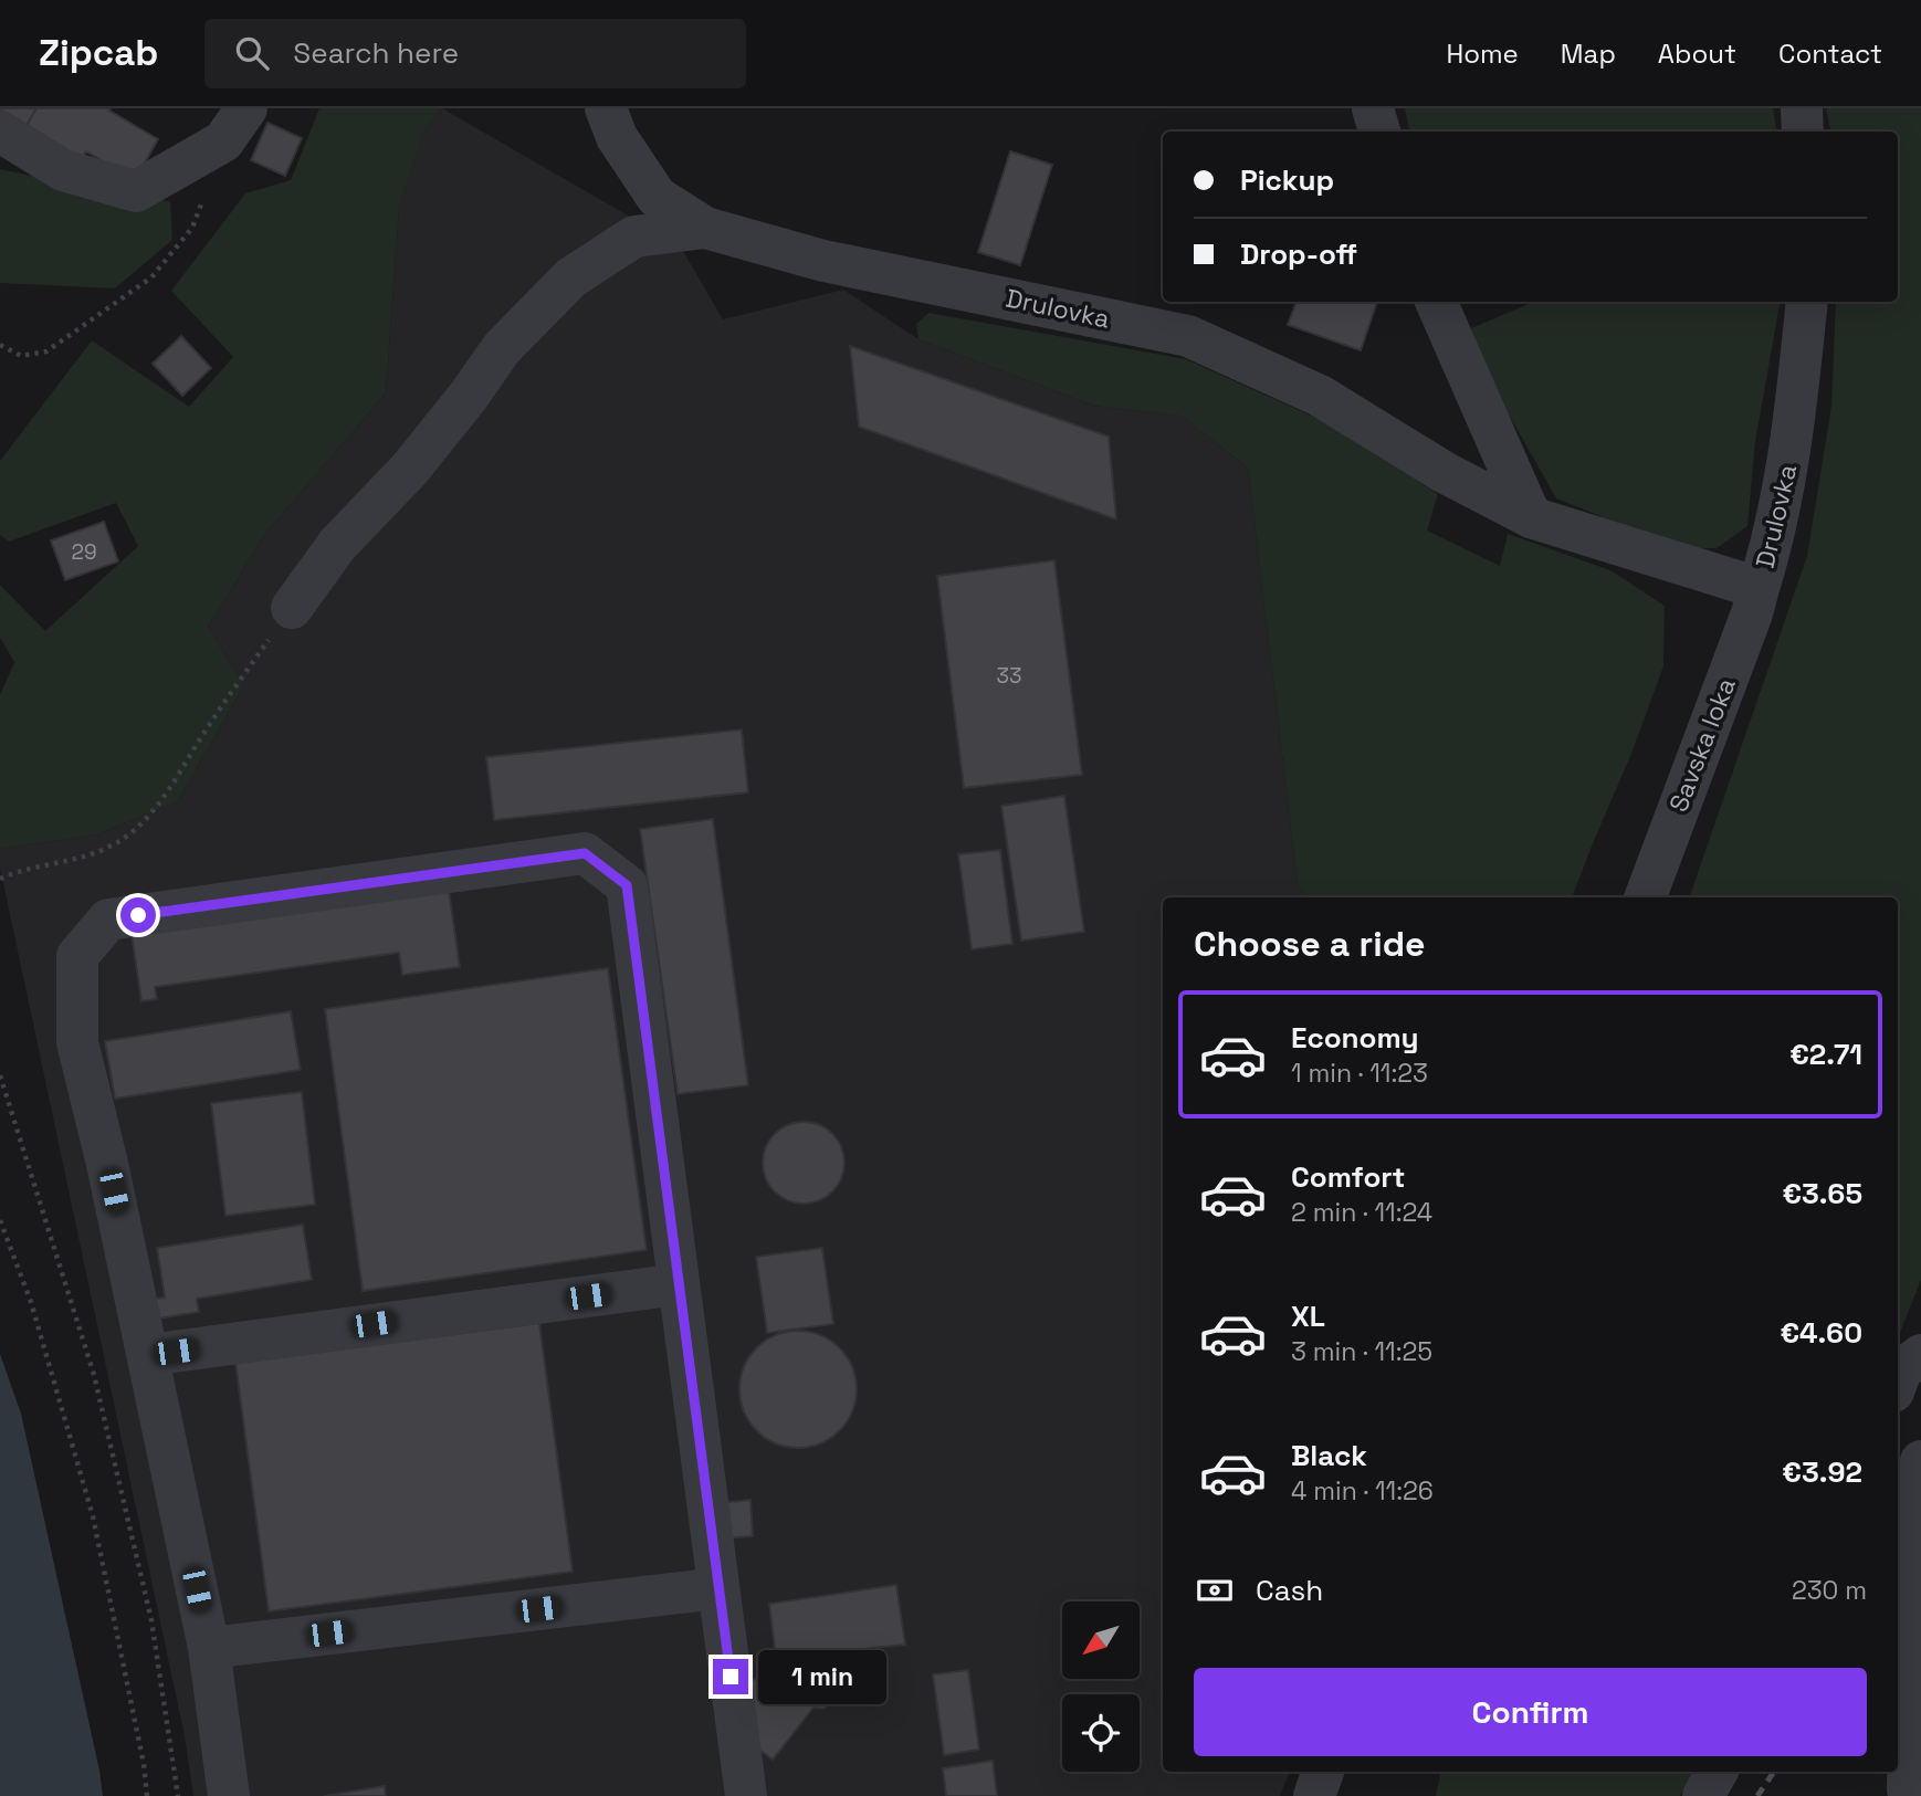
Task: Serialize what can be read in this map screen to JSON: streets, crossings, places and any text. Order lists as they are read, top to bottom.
{
  "streets": {
    "street": ["Drulovka", "Savska loka"]
  },
  "crossings": [
    ["Drulovka", "Savska loka"]
  ],
  "house_numbers": ["29", "33"],
  "north": "bottom left",
  "page": {
    "header": "Zipcab",
    "search": "Search here",
    "nav": [
      "Home",
      "Map",
      "About",
      "Contact"
    ],
    "banner": ["Pickup", "Drop-off"],
    "heading": "Choose a ride",
    "list": [
      {
        "name": "Economy",
        "note": "1 min · 11:23",
        "value": "€2.71"
      },
      {
        "name": "Comfort",
        "note": "2 min · 11:24",
        "value": "€3.65"
      },
      {
        "name": "XL",
        "note": "3 min · 11:25",
        "value": "€4.60"
      },
      {
        "name": "Black",
        "note": "4 min · 11:26",
        "value": "€3.92"
      }
    ],
    "pay": ["Cash", "230 m"],
    "bubble": "1 min",
    "buttons": "Confirm"
  }
}
